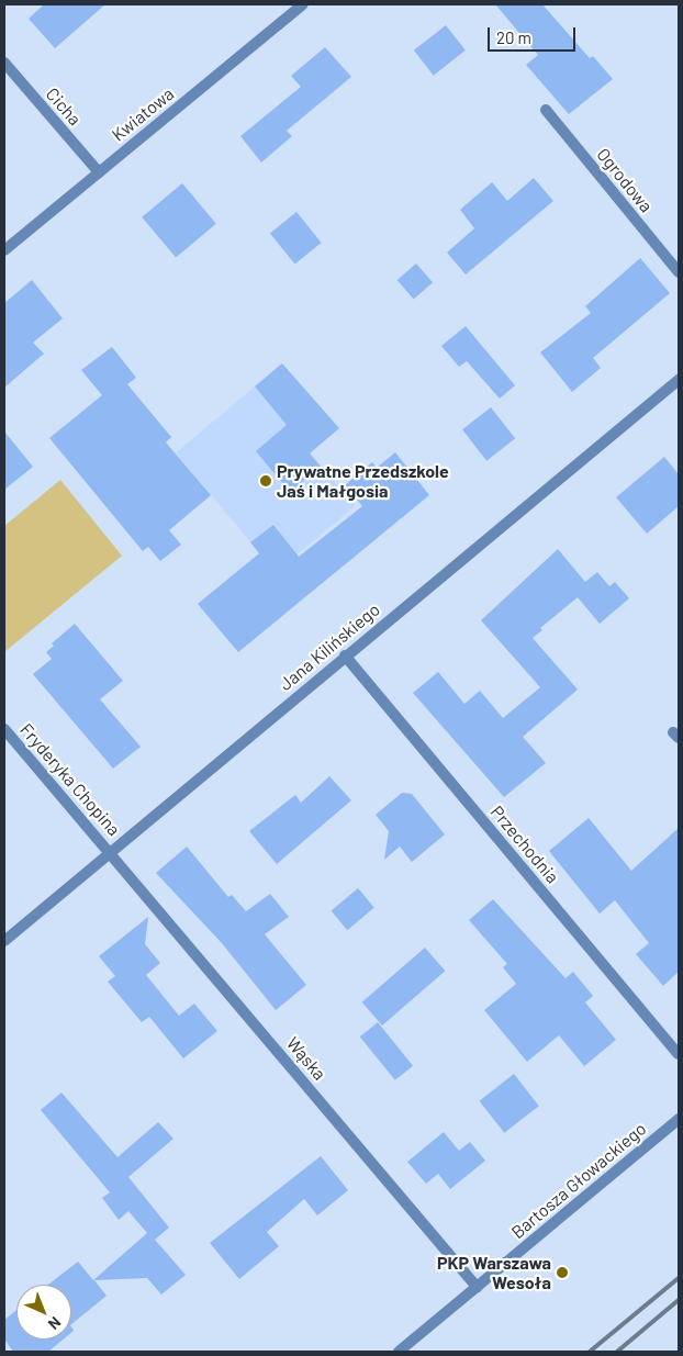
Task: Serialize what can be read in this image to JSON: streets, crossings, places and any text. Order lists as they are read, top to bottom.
{
  "streets": {
    "street": [
      "Cicha",
      "Kwiatowa",
      "Ogrodowa",
      "Jana Kilińskiego",
      "Fryderyka Chopina",
      "Przechodnia",
      "Wąska",
      "Bartosza Głowackiego"
    ]
  },
  "crossings": [
    ["Cicha", "Kwiatowa"],
    ["Jana Kilińskiego", "Fryderyka Chopina"],
    ["Jana Kilińskiego", "Przechodnia"],
    ["Jana Kilińskiego", "Wąska"],
    ["Fryderyka Chopina", "Wąska"],
    ["Wąska", "Bartosza Głowackiego"]
  ],
  "places": ["Prywatne Przedszkole Jaś i Małgosia", "PKP Warszawa Wesoła"],
  "scale_bar": "20 m",
  "north": "bottom right"
}
